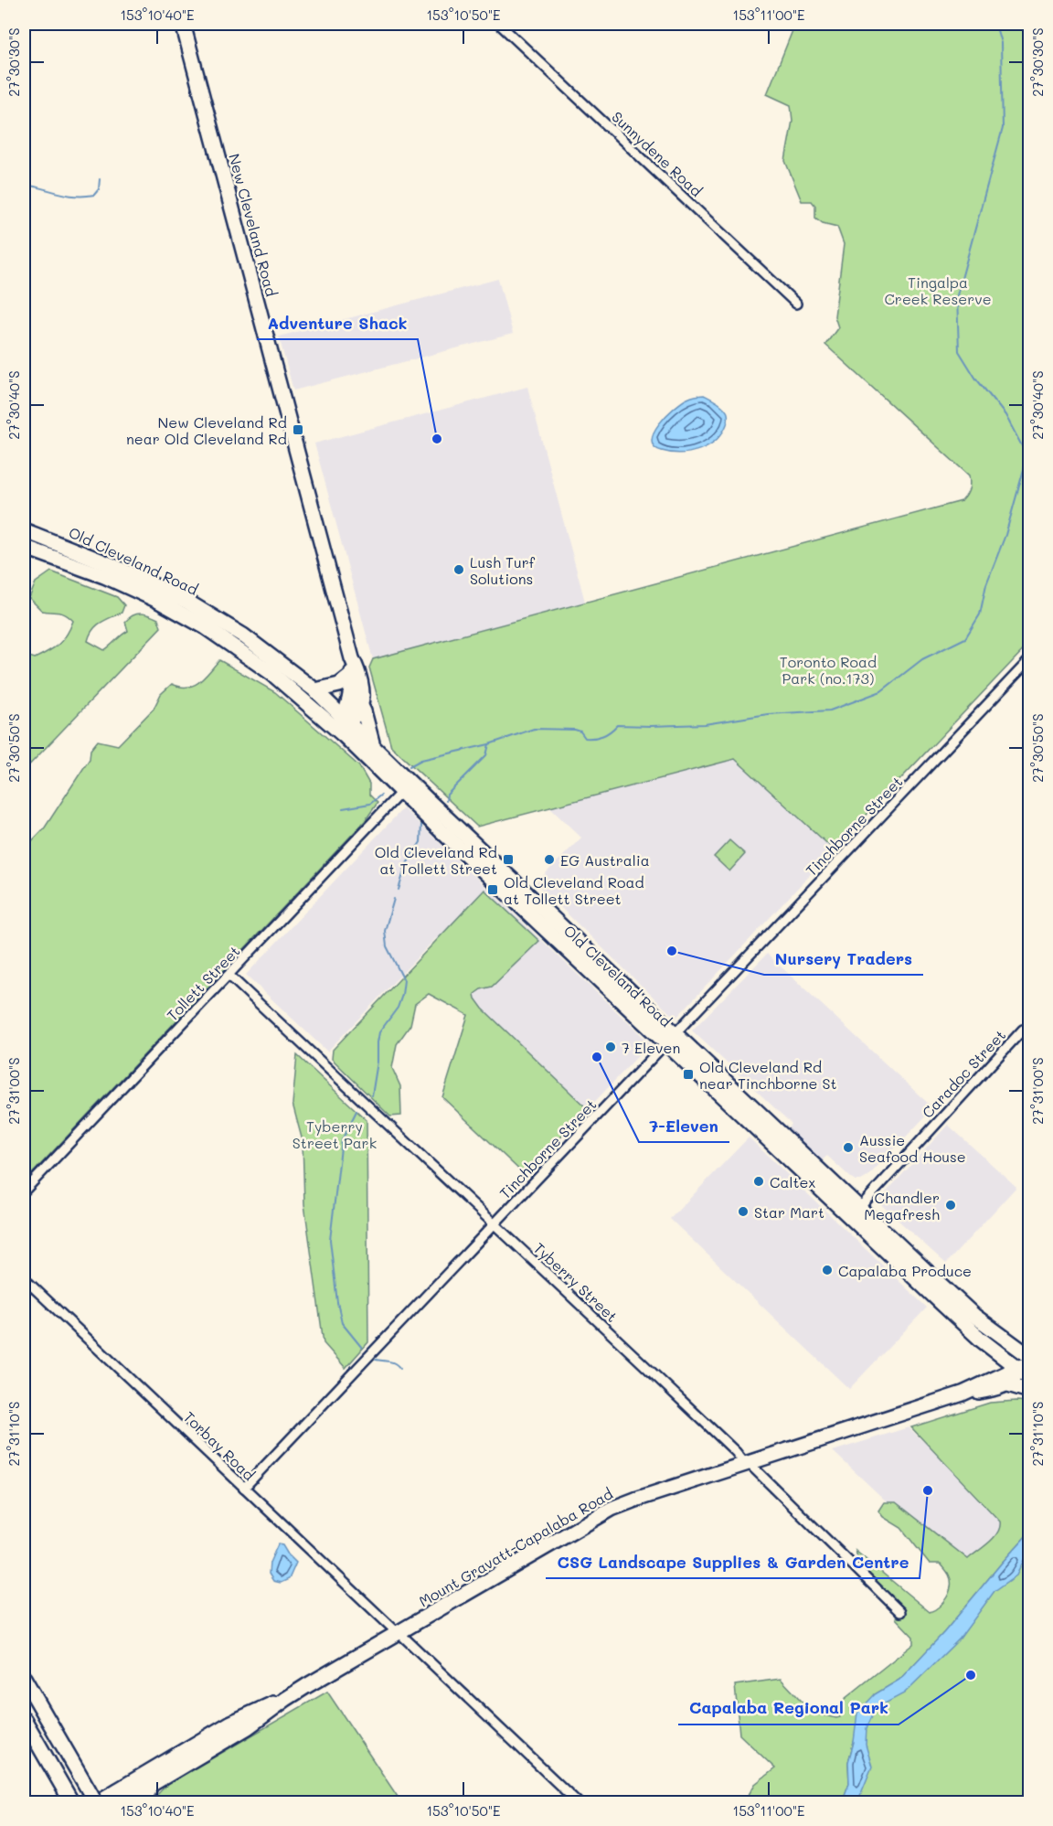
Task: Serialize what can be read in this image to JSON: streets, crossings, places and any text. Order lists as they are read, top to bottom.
{
  "streets": {
    "main road": ["New Cleveland Road", "Old Cleveland Road", "Mount Gravatt-Capalaba Road"],
    "street": [
      "Sunnydene Road",
      "Tinchborne Street",
      "Tollett Street",
      "Caradoc Street",
      "Tyberry Street",
      "Torbay Road"
    ]
  },
  "crossings": [
    ["New Cleveland Road", "Old Cleveland Road"],
    ["Old Cleveland Road", "Tinchborne Street"],
    ["Old Cleveland Road", "Tollett Street"],
    ["Old Cleveland Road", "Caradoc Street"],
    ["Old Cleveland Road", "Mount Gravatt-Capalaba Road"],
    ["Tinchborne Street", "Tyberry Street"],
    ["Tinchborne Street", "Torbay Road"],
    ["Tollett Street", "Tyberry Street"],
    ["Tyberry Street", "Mount Gravatt-Capalaba Road"],
    ["Torbay Road", "Mount Gravatt-Capalaba Road"]
  ],
  "parks": ["Tingalpa Creek Reserve", "Toronto Road Park (no.173)", "Tyberry Street Park"],
  "places": {
    "transit": [
      "New Cleveland Rd near Old Cleveland Rd",
      "Old Cleveland Rd at Tollett Street",
      "Old Cleveland Road at Tollett Street",
      "Old Cleveland Rd near Tinchborne St"
    ],
    "other": [
      "Adventure Shack",
      "Lush Turf Solutions",
      "EG Australia",
      "Nursery Traders",
      "7 Eleven",
      "7-Eleven",
      "Aussie Seafood House",
      "Caltex",
      "Chandler Megafresh",
      "Star Mart",
      "Capalaba Produce",
      "CSG Landscape Supplies & Garden Centre",
      "Capalaba Regional Park"
    ]
  },
  "coordinates": [
    "153°10'40\"E",
    "153°10'50\"E",
    "153°11'00\"E",
    "27°30'30\"S",
    "27°30'40\"S",
    "27°30'50\"S",
    "27°31'00\"S",
    "27°31'10\"S"
  ]
}
